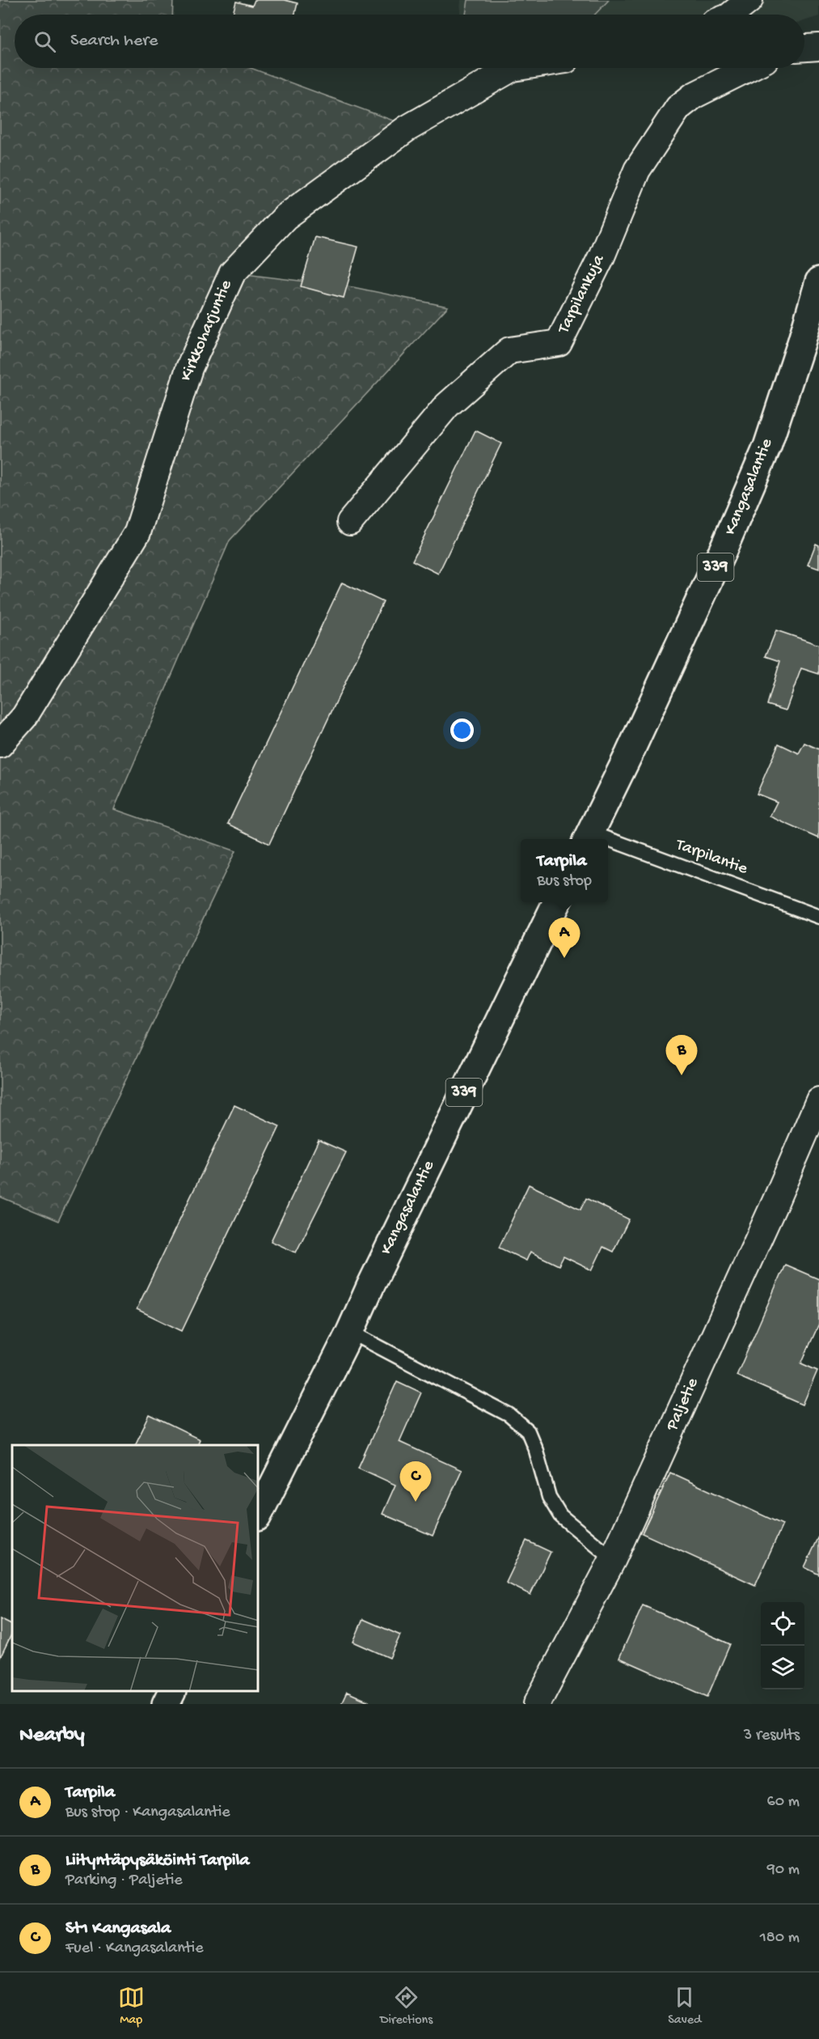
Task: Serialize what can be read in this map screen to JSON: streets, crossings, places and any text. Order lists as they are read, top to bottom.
{
  "streets": {
    "main road": ["Kangasalantie", "339"],
    "street": ["Tarpilankuja", "Kirkkoharjuntie", "Paljetie"],
    "lane": ["Tarpilantie"]
  },
  "page": {
    "search": "Search here",
    "popup": ["Tarpila", "Bus stop"],
    "pins": ["A", "B", "C"],
    "heading": ["Nearby", "3 results"],
    "list": [
      {
        "mark": "A",
        "name": "Tarpila",
        "note": "Bus stop · Kangasalantie",
        "value": "60 m"
      },
      {
        "mark": "B",
        "name": "Liityntäpysäköinti Tarpila",
        "note": "Parking · Paljetie",
        "value": "90 m"
      },
      {
        "mark": "C",
        "name": "St1 Kangasala",
        "note": "Fuel · Kangasalantie",
        "value": "180 m"
      }
    ],
    "nav": ["Map", "Directions", "Saved"]
  }
}
